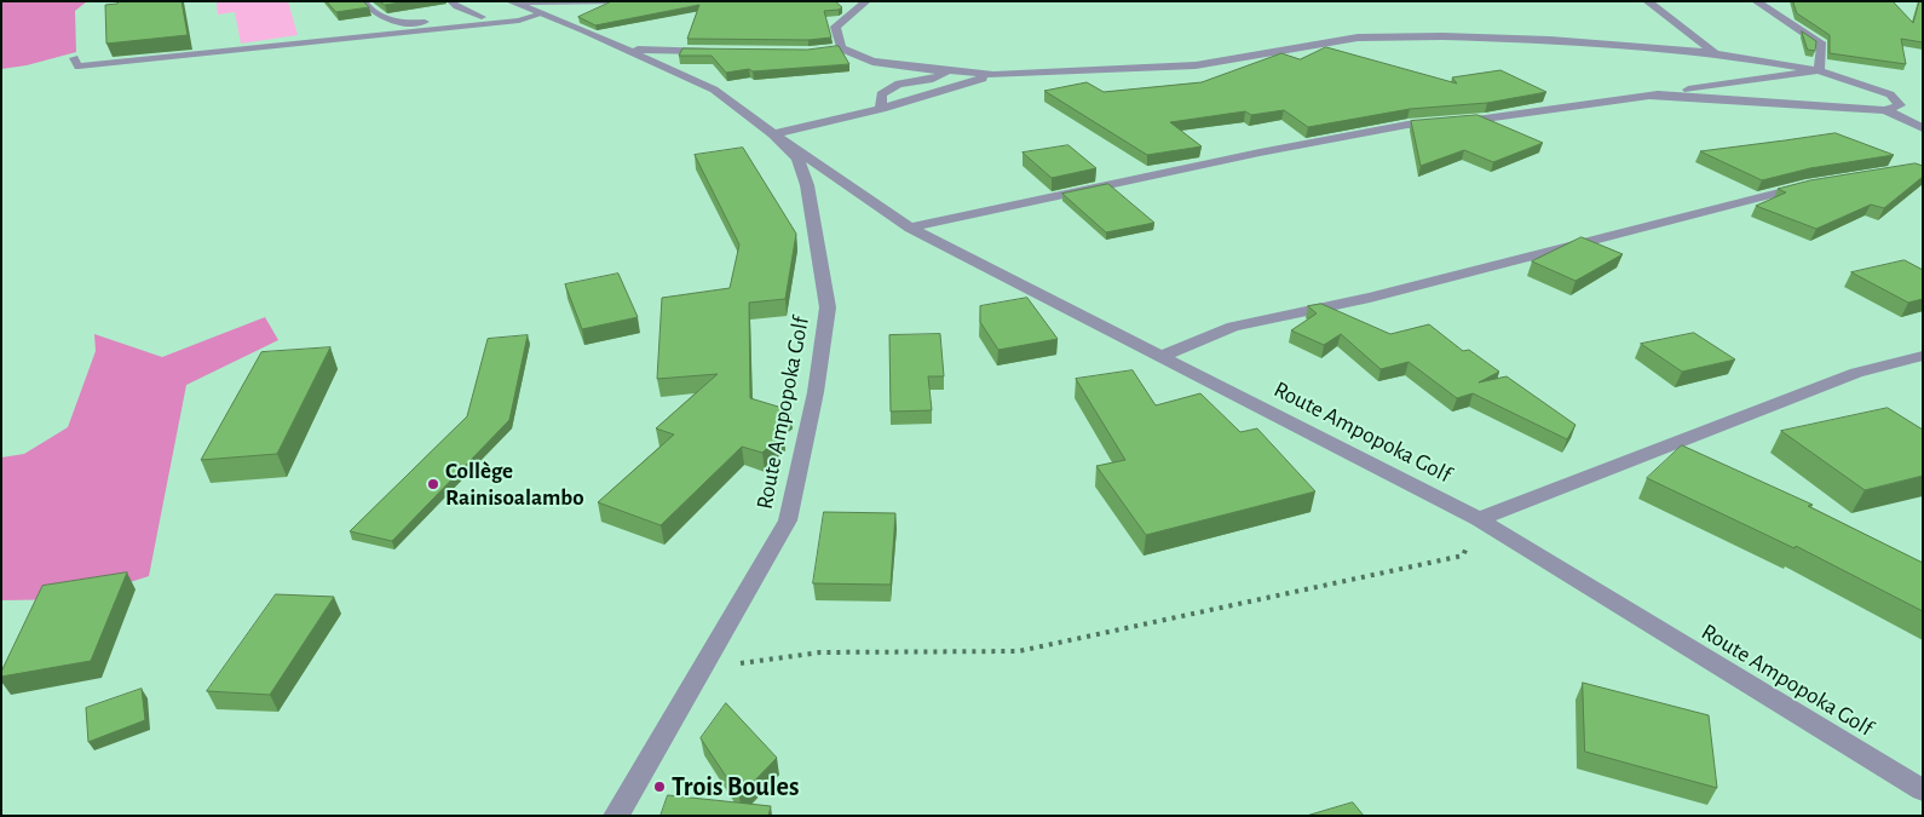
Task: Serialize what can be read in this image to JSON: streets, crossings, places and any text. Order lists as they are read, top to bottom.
{
  "streets": {
    "street": ["Route Ampopoka Golf"]
  },
  "places": ["Collège Rainisoalambo", "Trois Boules"]
}
